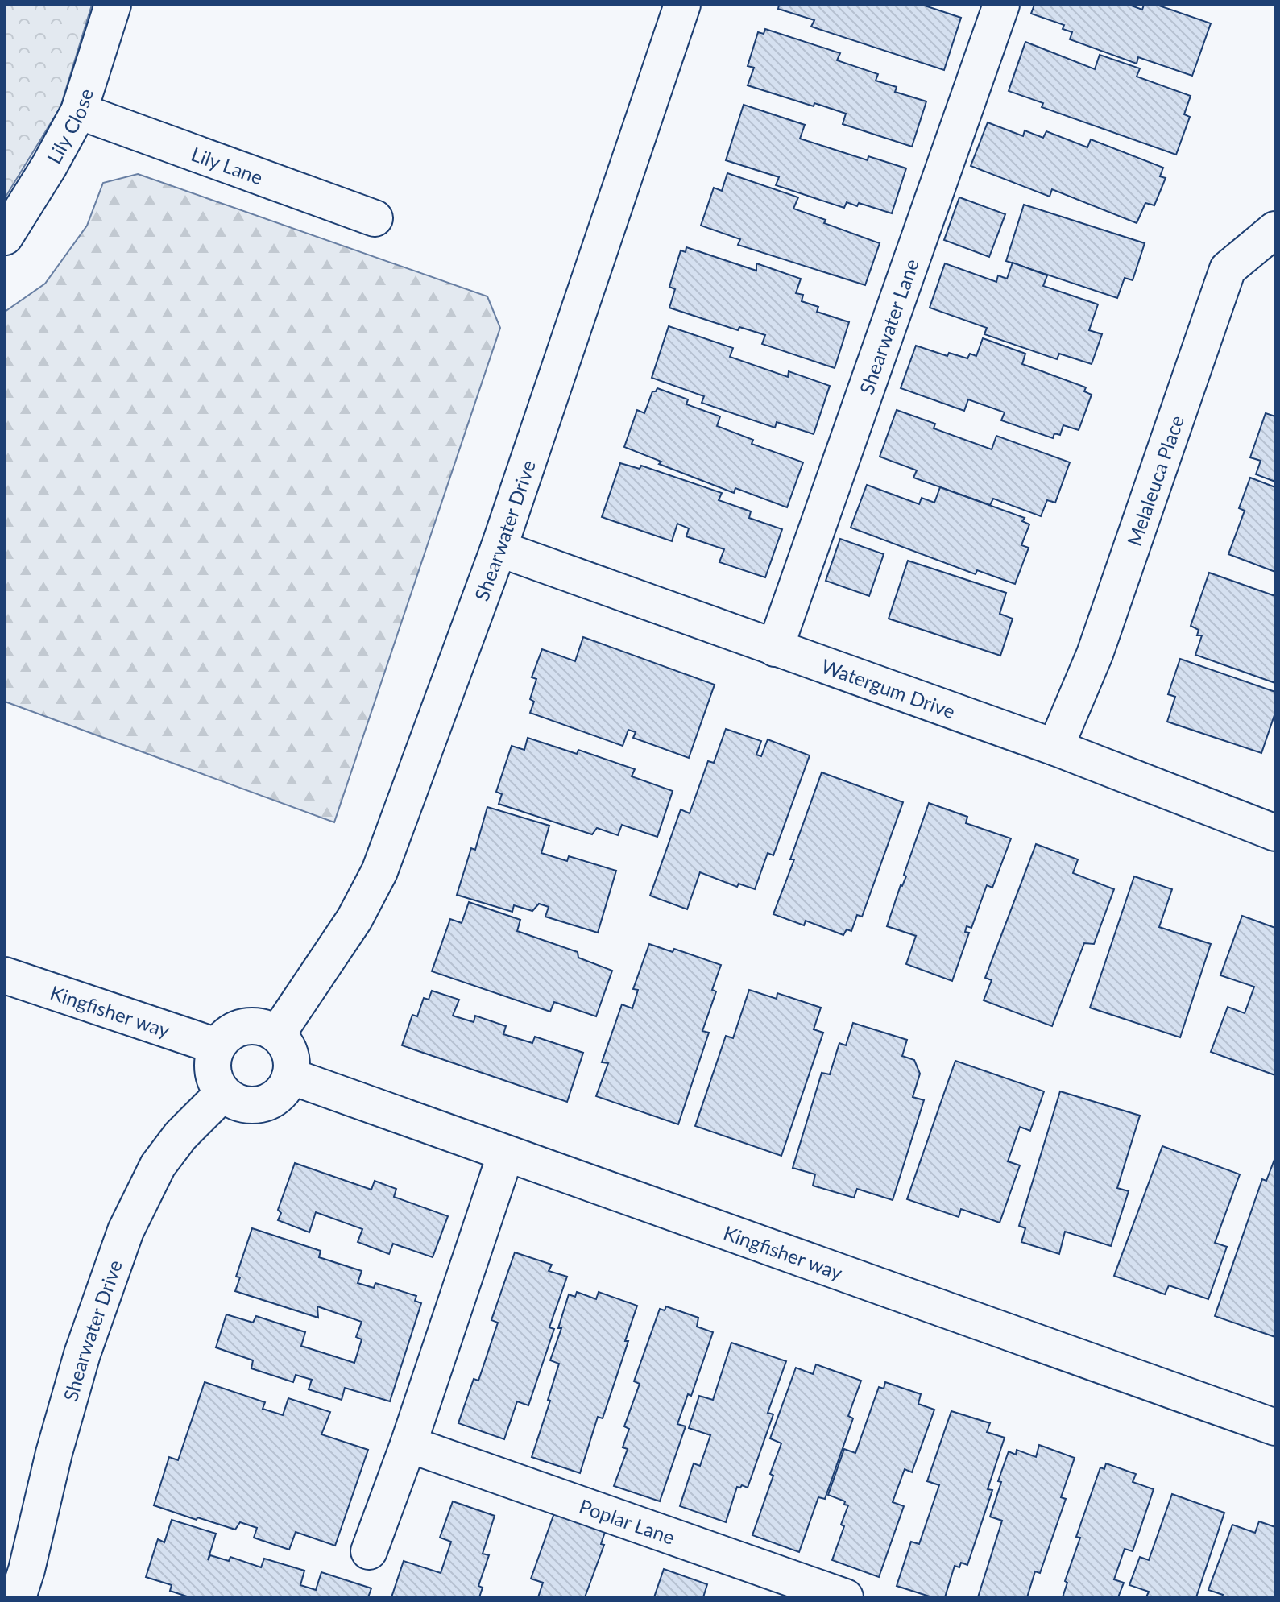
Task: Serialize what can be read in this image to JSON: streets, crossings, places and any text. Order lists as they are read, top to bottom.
{
  "streets": {
    "street": [
      "Lily Close",
      "Lily Lane",
      "Shearwater Lane",
      "Melaleuca Place",
      "Shearwater Drive",
      "Watergum Drive",
      "Kingfisher way",
      "Poplar Lane"
    ]
  },
  "crossings": [
    ["Lily Close", "Lily Lane"],
    ["Shearwater Lane", "Watergum Drive"],
    ["Melaleuca Place", "Watergum Drive"],
    ["Shearwater Drive", "Watergum Drive"],
    ["Shearwater Drive", "Kingfisher way"]
  ]
}
